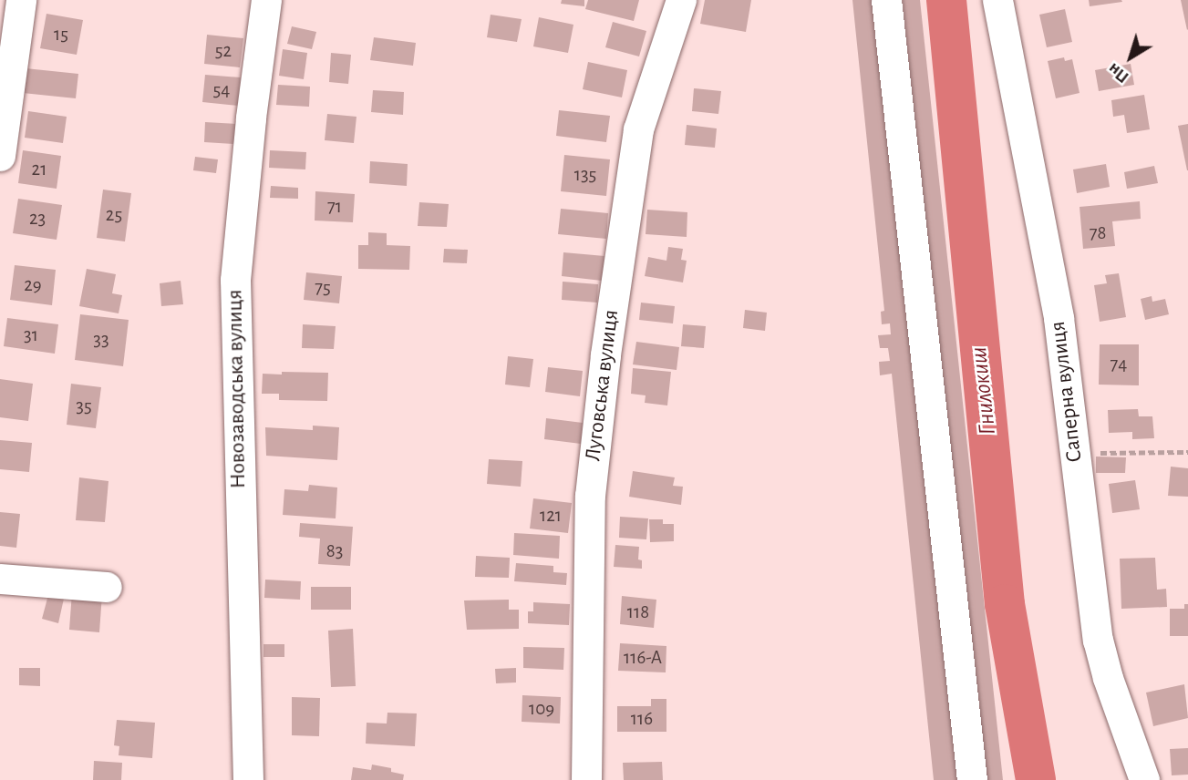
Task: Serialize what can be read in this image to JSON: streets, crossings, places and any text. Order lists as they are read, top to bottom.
{
  "streets": {
    "street": ["Луговська вулиця", "Новозаводська вулиця", "Саперна вулиця"]
  },
  "water": ["Гнилокиш"],
  "house_numbers": [
    "15",
    "52",
    "54",
    "21",
    "135",
    "71",
    "25",
    "23",
    "78",
    "29",
    "75",
    "31",
    "33",
    "74",
    "35",
    "121",
    "83",
    "118",
    "116-А",
    "109",
    "116"
  ],
  "north": "bottom left"
}
